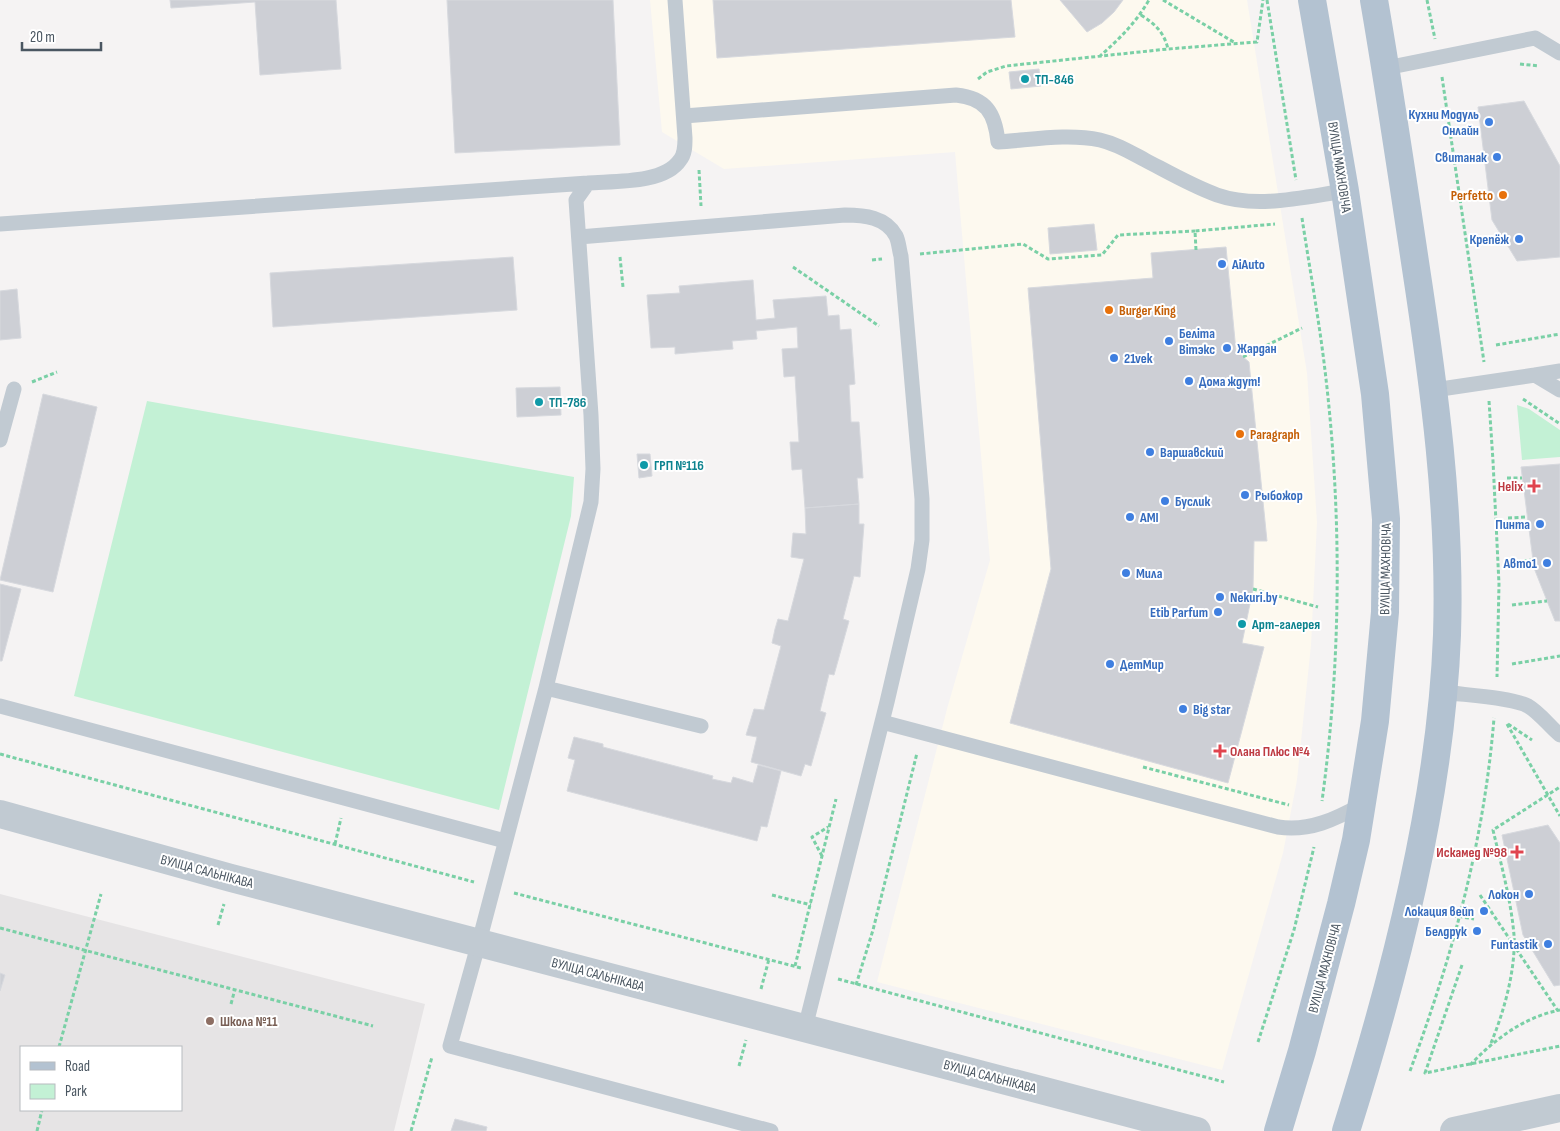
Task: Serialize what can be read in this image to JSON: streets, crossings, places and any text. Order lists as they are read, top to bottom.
{
  "streets": {
    "main road": ["ВУЛІЦА МАХНОВІЧА"],
    "street": ["ВУЛІЦА САЛЬНІКАВА"]
  },
  "places": {
    "other": [
      "ТП-846",
      "Кухни Модуль Онлайн",
      "Свитанак",
      "Perfetto",
      "Крепёж",
      "AiAuto",
      "Burger King",
      "Беліта Вітэкс",
      "Жардан",
      "21vek",
      "Дома ждут!",
      "ТП-786",
      "Paragraph",
      "Варшавский",
      "ГРП №116",
      "Рыбожор",
      "Буслик",
      "AMI",
      "Пинта",
      "Авто1",
      "Мила",
      "Nekuri.by",
      "Etib Parfum",
      "Арт-галерея",
      "ДетМир",
      "Big star",
      "Локон",
      "Локация вейп",
      "Белдрук",
      "Funtastik",
      "Школа №11"
    ],
    "health": ["Helix", "Олана Плюс №4", "Искамед №98"]
  },
  "legend": ["Road", "Park"],
  "scale_bar": "20 m"
}
